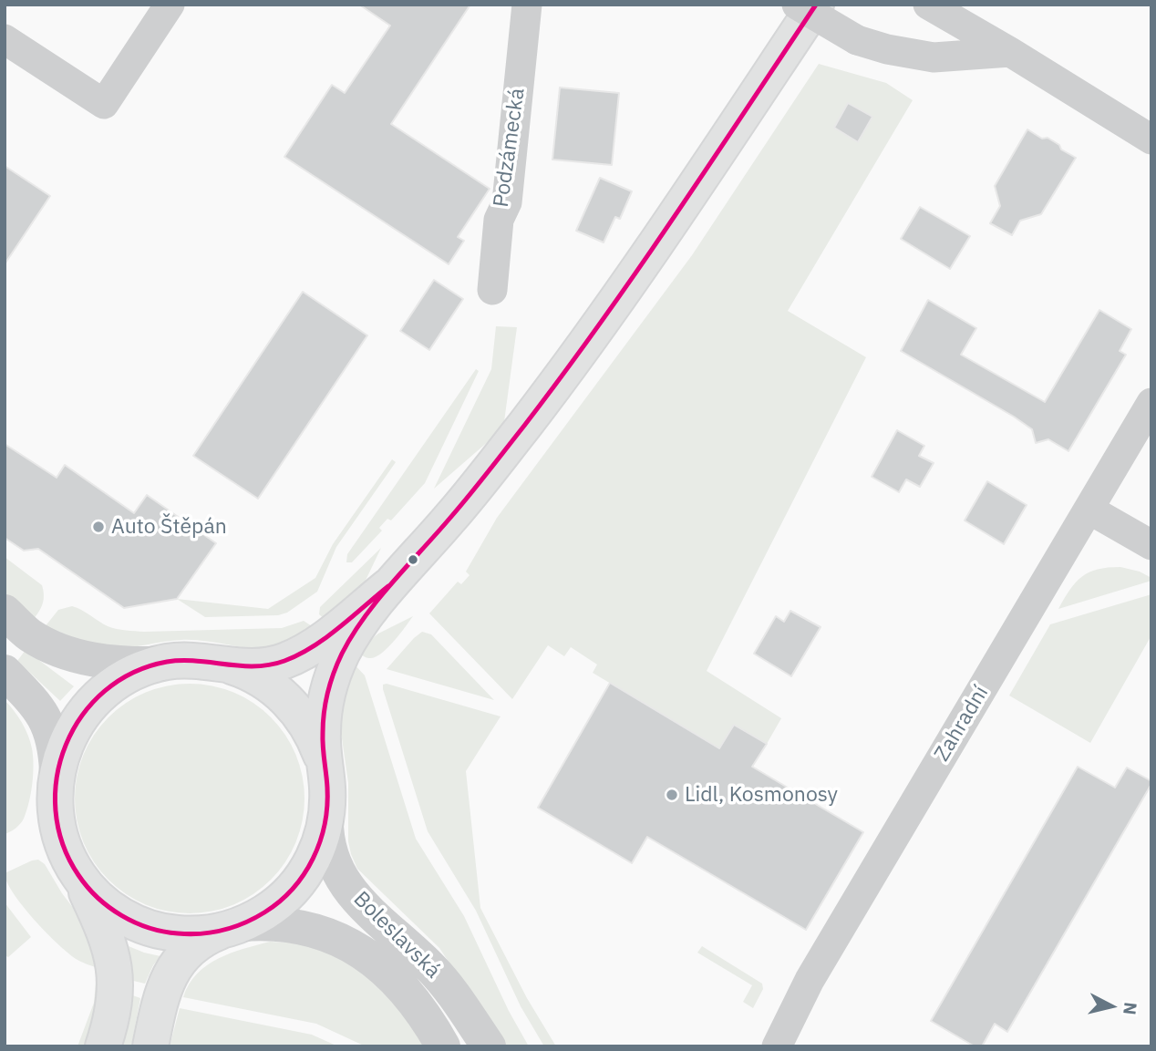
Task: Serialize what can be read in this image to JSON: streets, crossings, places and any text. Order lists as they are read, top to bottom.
{
  "streets": {
    "street": ["Podzámecká", "Zahradní", "Boleslavská"]
  },
  "places": ["Auto Štěpán", "Lidl, Kosmonosy"],
  "north": "right"
}
